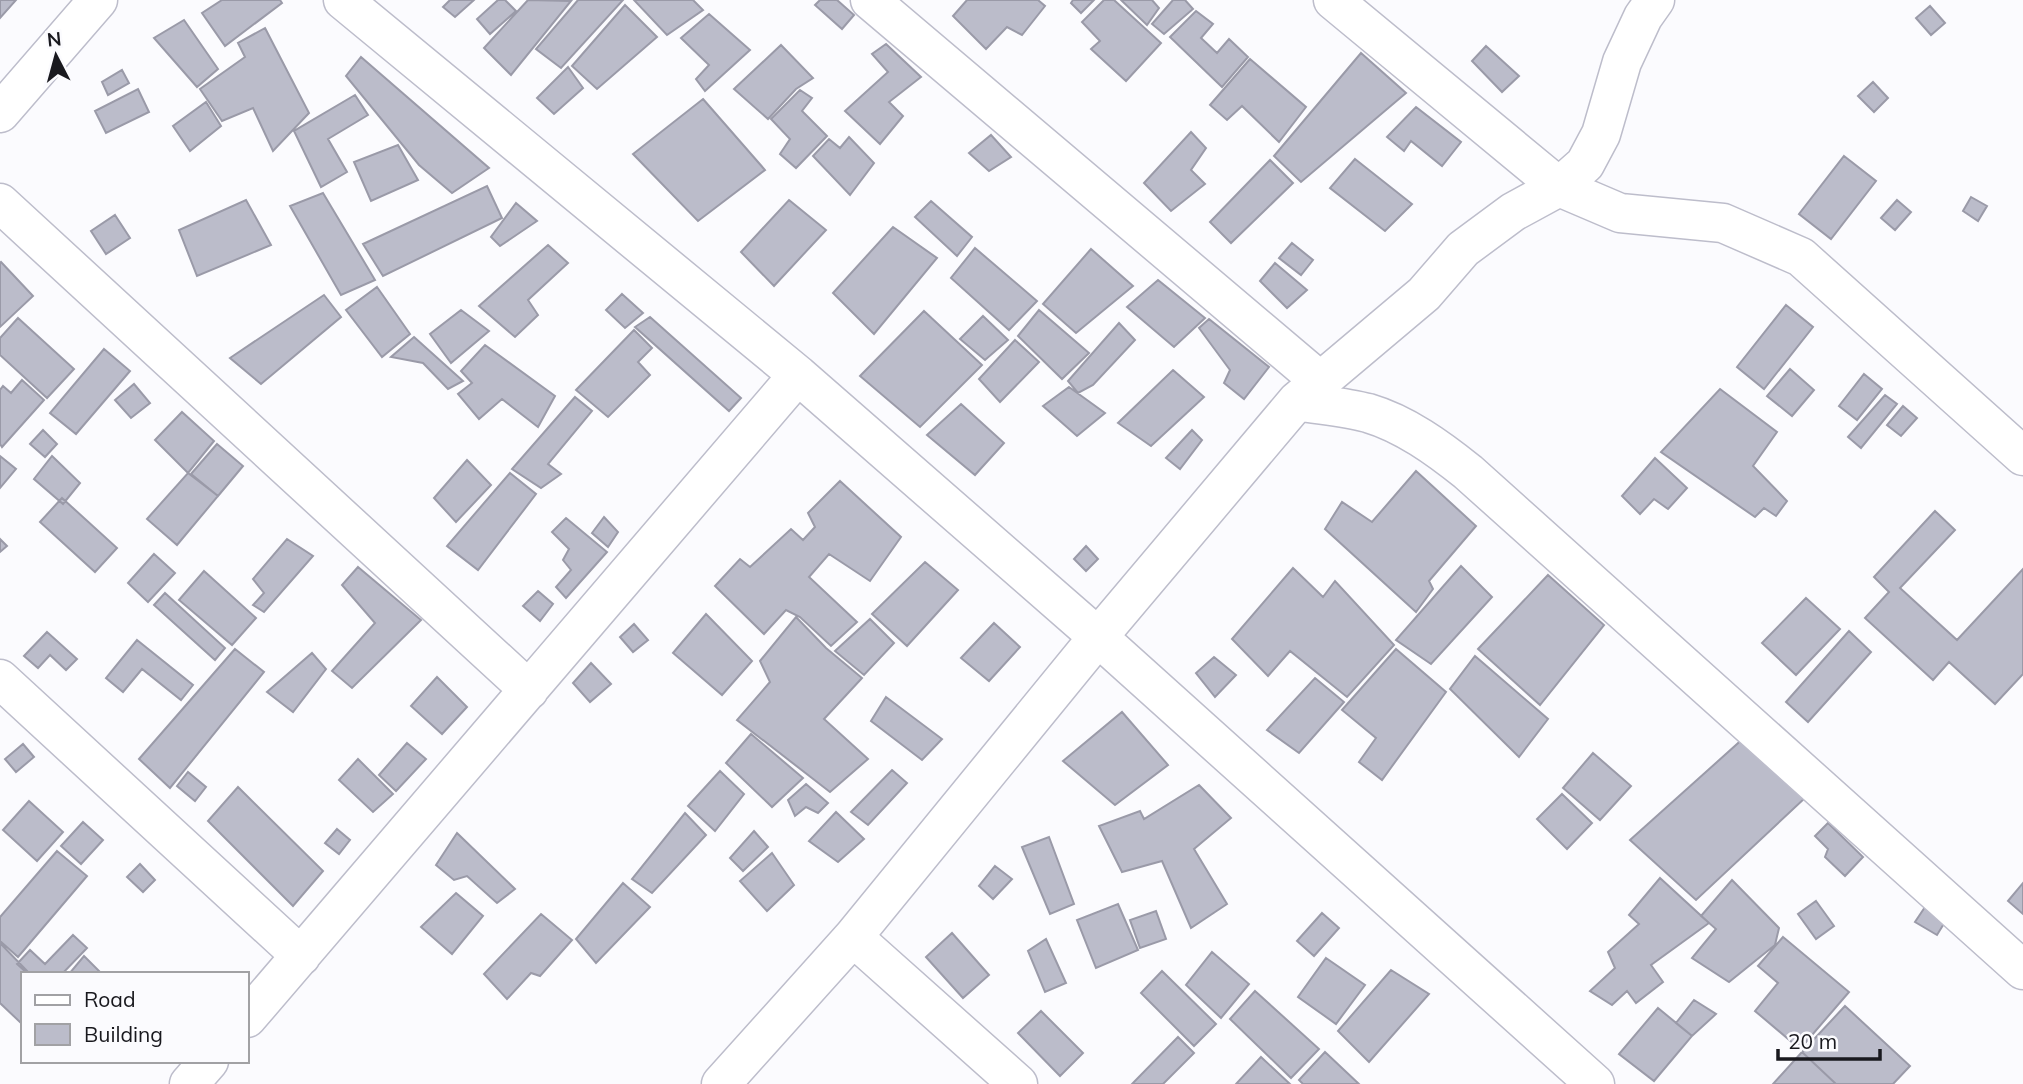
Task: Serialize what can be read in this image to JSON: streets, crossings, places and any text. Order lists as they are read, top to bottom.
{
  "legend": ["Road", "Building"],
  "scale_bar": "20 m",
  "north": "top"
}
